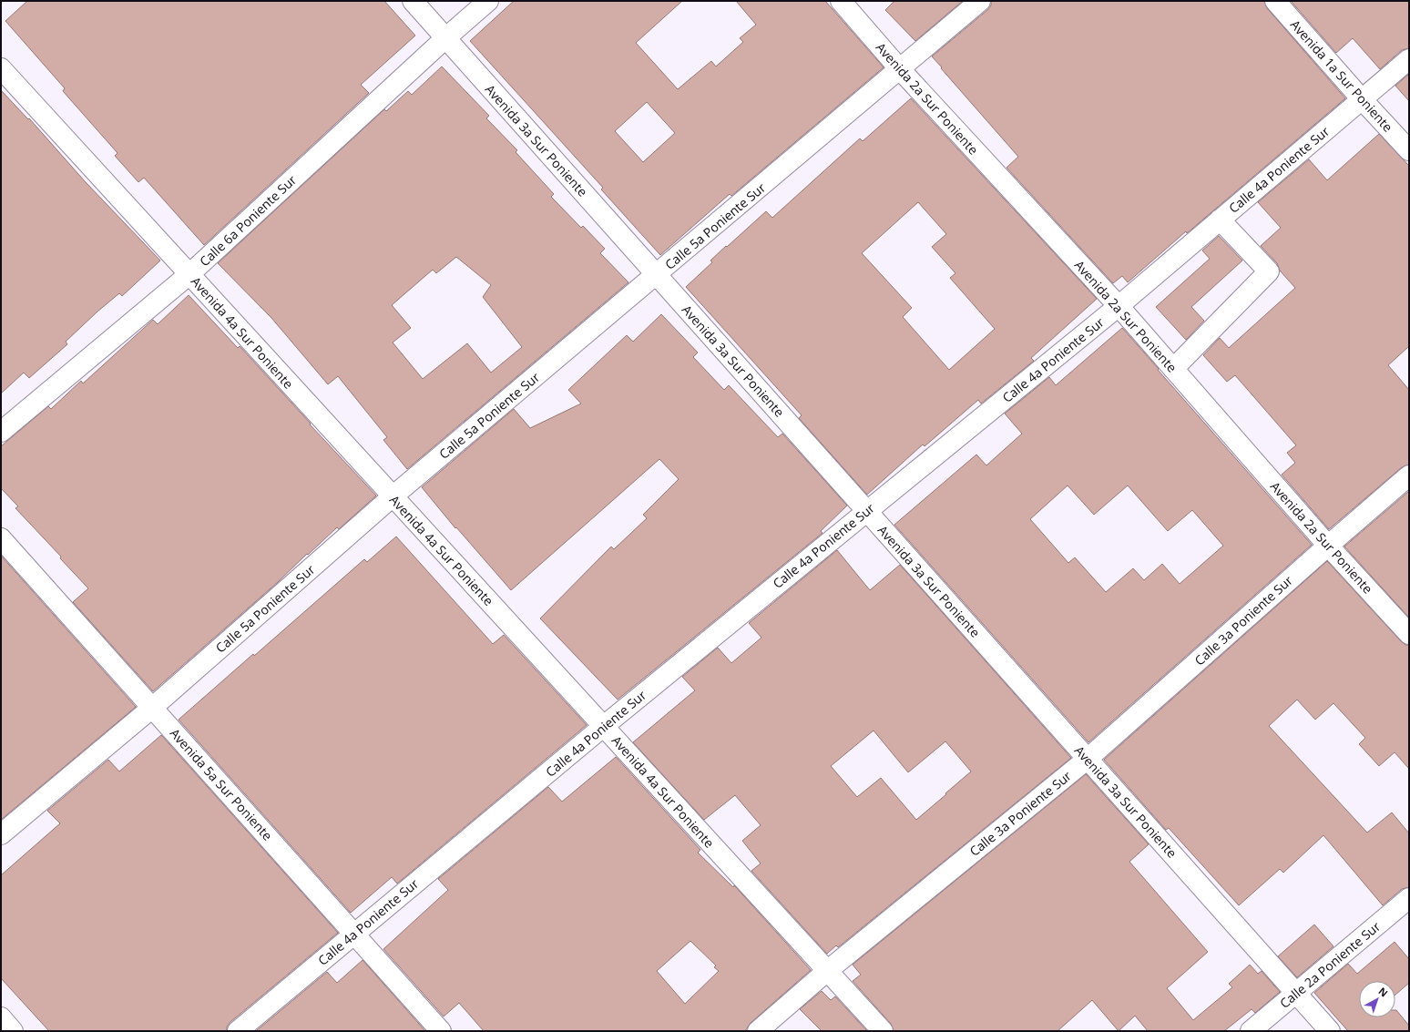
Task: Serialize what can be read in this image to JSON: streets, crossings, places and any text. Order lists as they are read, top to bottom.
{
  "streets": {
    "street": [
      "Avenida 1a Sur Poniente",
      "Avenida 2a Sur Poniente",
      "Avenida 3a Sur Poniente",
      "Calle 4a Poniente Sur",
      "Calle 6a Poniente Sur",
      "Calle 5a Poniente Sur",
      "Avenida 4a Sur Poniente",
      "Calle 3a Poniente Sur",
      "Avenida 5a Sur Poniente",
      "Calle 2a Poniente Sur"
    ]
  },
  "crossings": [
    ["Avenida 1a Sur Poniente", "Calle 4a Poniente Sur"],
    ["Avenida 2a Sur Poniente", "Calle 4a Poniente Sur"],
    ["Avenida 2a Sur Poniente", "Calle 5a Poniente Sur"],
    ["Avenida 2a Sur Poniente", "Calle 3a Poniente Sur"],
    ["Avenida 3a Sur Poniente", "Calle 4a Poniente Sur"],
    ["Avenida 3a Sur Poniente", "Calle 6a Poniente Sur"],
    ["Avenida 3a Sur Poniente", "Calle 5a Poniente Sur"],
    ["Avenida 3a Sur Poniente", "Calle 3a Poniente Sur"],
    ["Avenida 3a Sur Poniente", "Calle 2a Poniente Sur"],
    ["Calle 4a Poniente Sur", "Avenida 4a Sur Poniente"],
    ["Calle 4a Poniente Sur", "Avenida 5a Sur Poniente"],
    ["Calle 6a Poniente Sur", "Avenida 4a Sur Poniente"],
    ["Calle 5a Poniente Sur", "Avenida 4a Sur Poniente"],
    ["Calle 5a Poniente Sur", "Avenida 5a Sur Poniente"],
    ["Avenida 4a Sur Poniente", "Calle 3a Poniente Sur"]
  ],
  "north": "top right"
}
